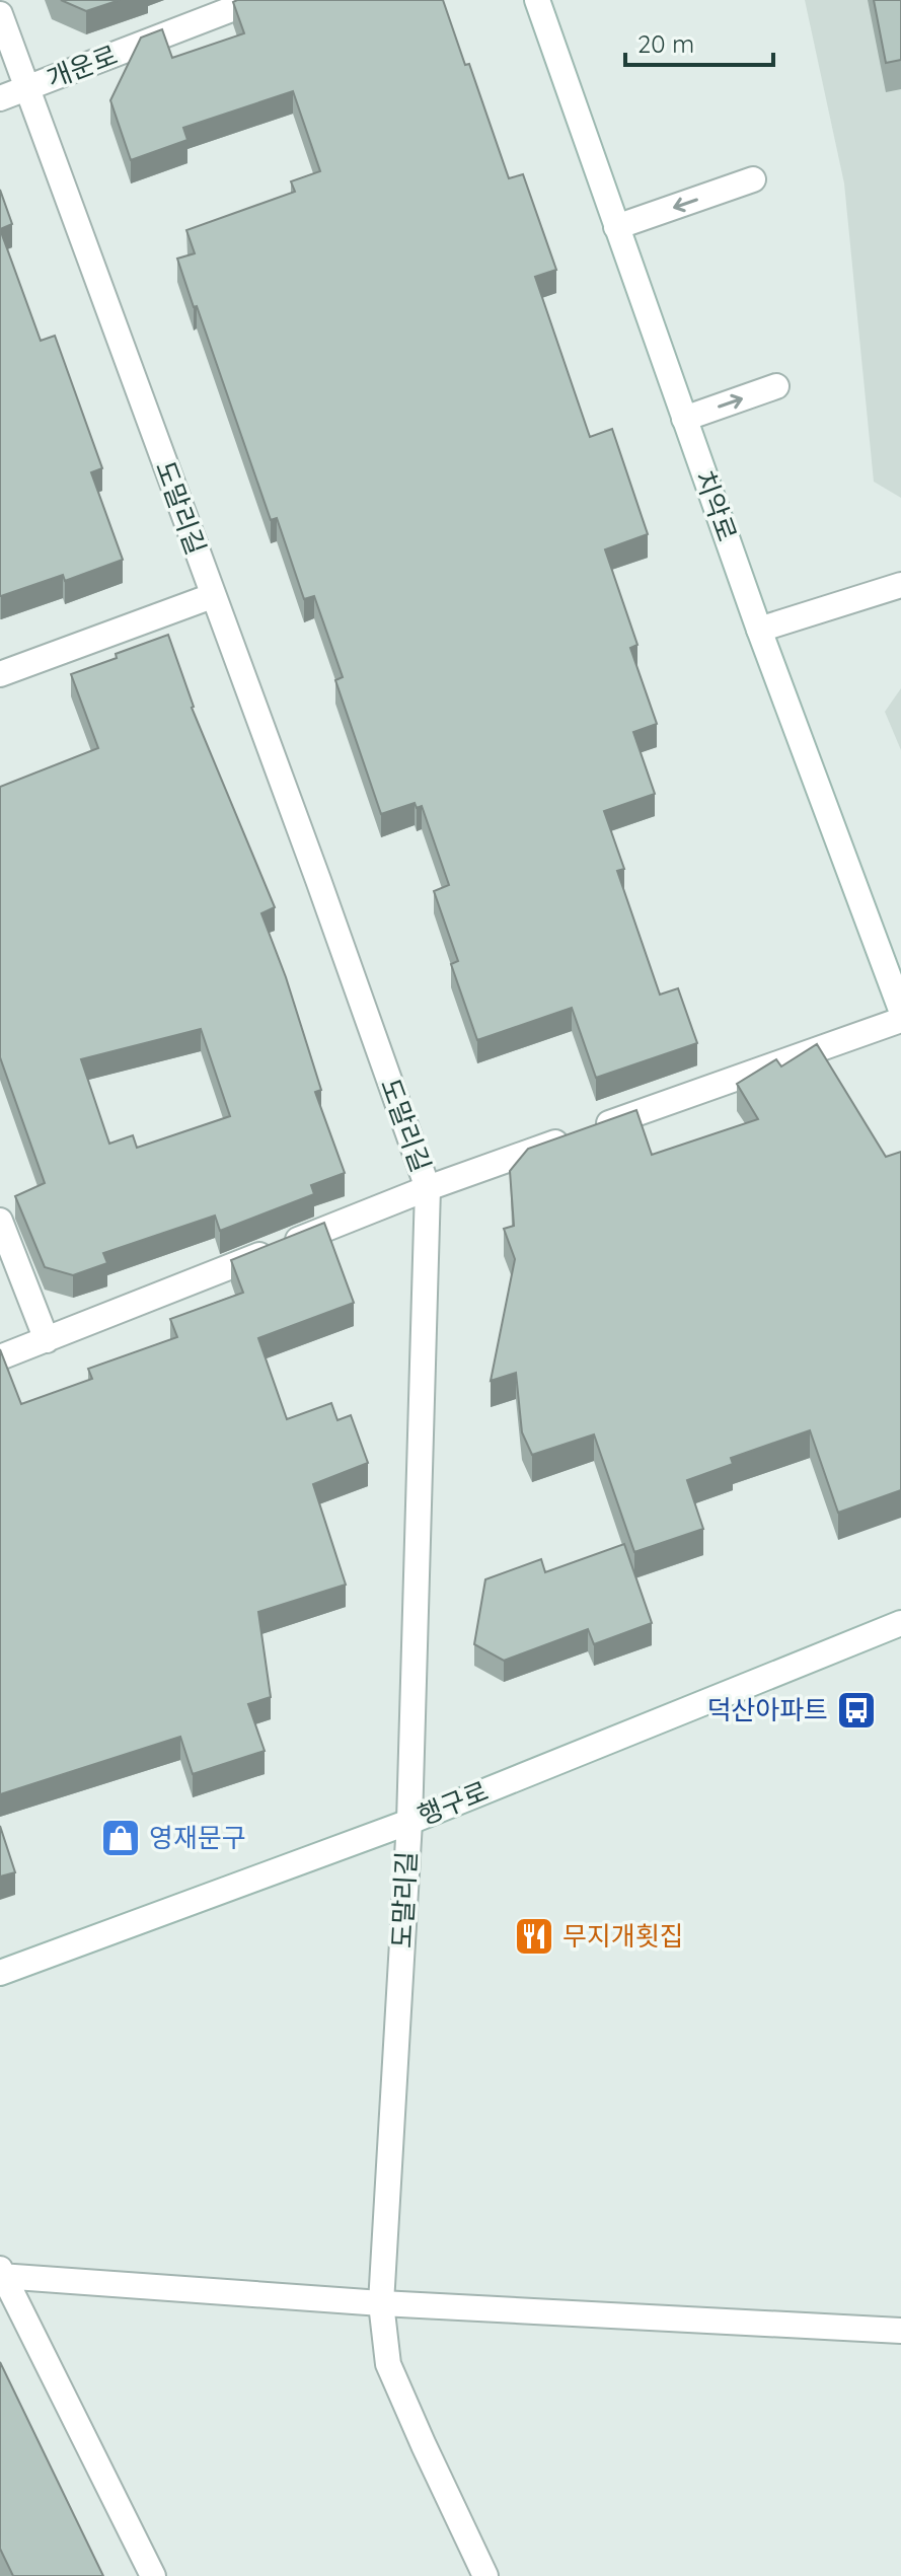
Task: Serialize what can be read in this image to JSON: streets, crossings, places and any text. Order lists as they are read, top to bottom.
{
  "streets": {
    "street": [
      "개운로",
      "치악로",
      "도말리길",
      "행구로"
    ]
  },
  "crossings": [
    ["개운로", "도말리길"],
    ["도말리길", "행구로"]
  ],
  "places": {
    "bus stop": ["덕산아파트"],
    "shop": ["영재문구"],
    "restaurant": ["무지개횟집"]
  },
  "scale_bar": "20 m"
}
